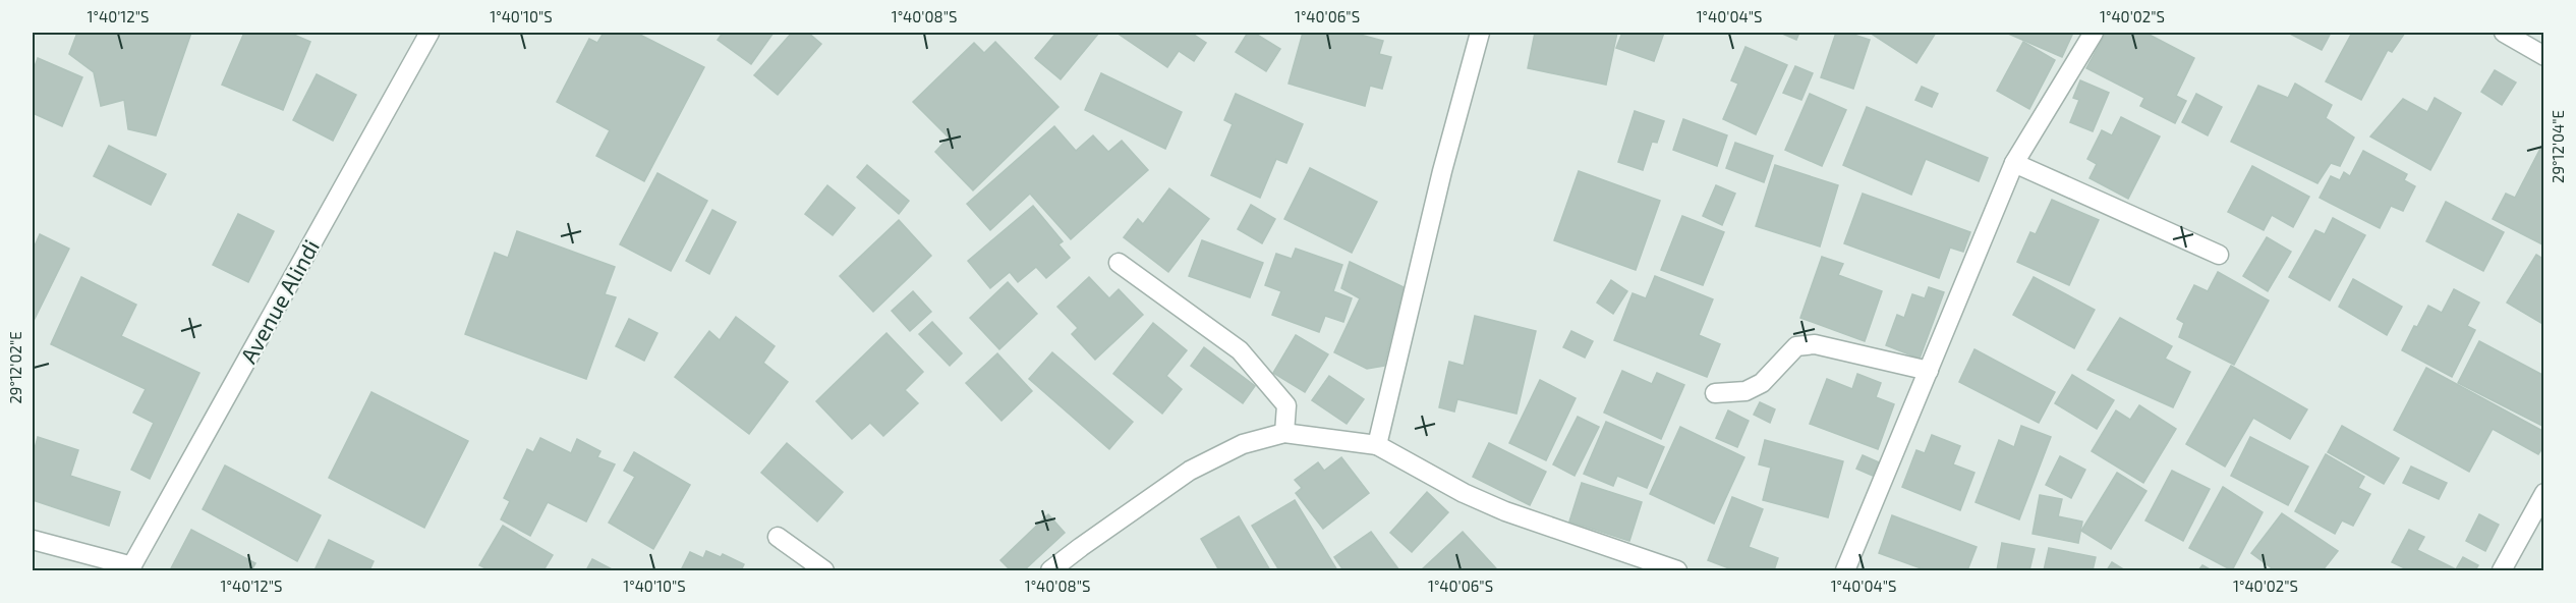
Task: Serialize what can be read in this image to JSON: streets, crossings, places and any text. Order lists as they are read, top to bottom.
{
  "streets": {
    "street": ["Avenue Alindi"]
  },
  "coordinates": [
    "1°40'12\"S",
    "1°40'10\"S",
    "1°40'08\"S",
    "1°40'06\"S",
    "1°40'04\"S",
    "1°40'02\"S",
    "29°12'04\"E",
    "29°12'02\"E"
  ]
}
